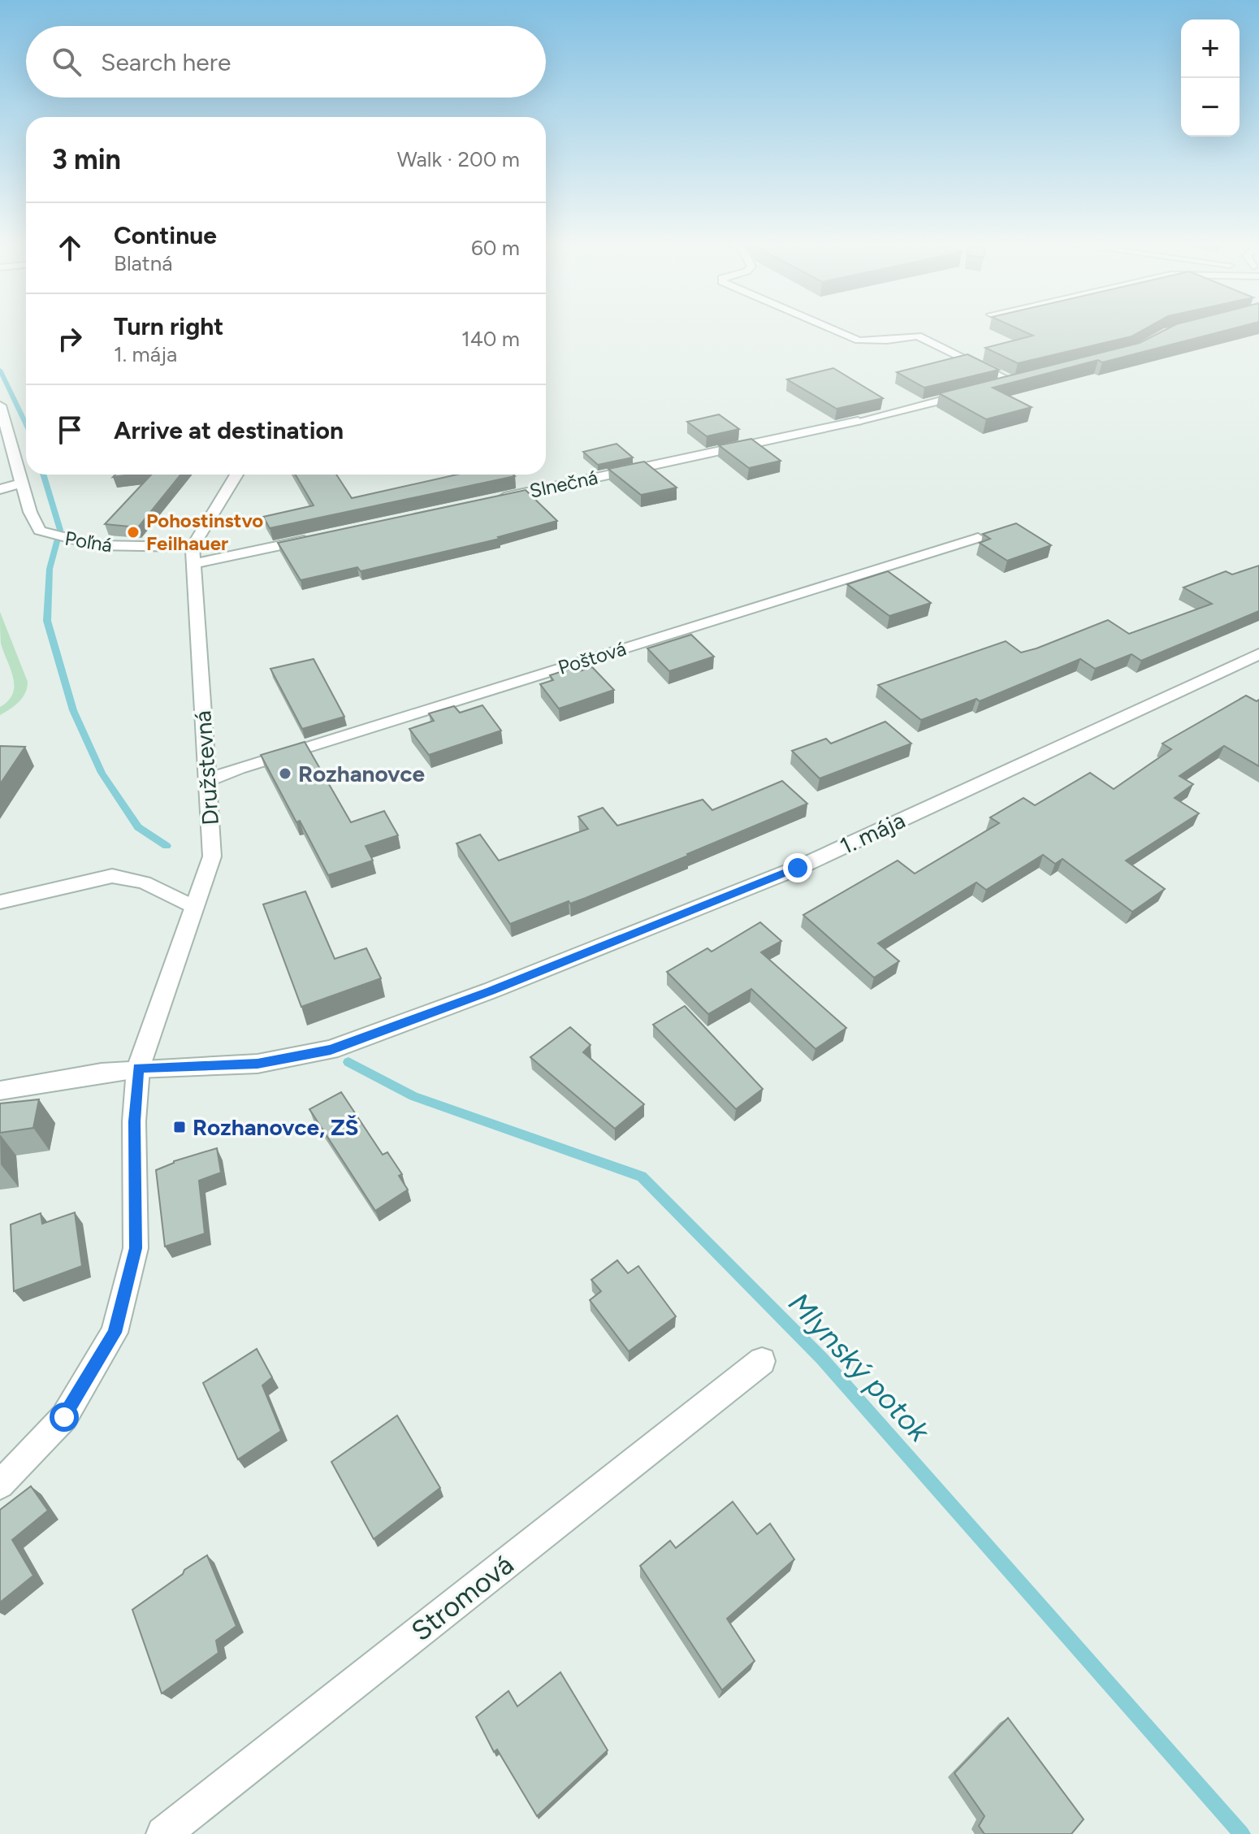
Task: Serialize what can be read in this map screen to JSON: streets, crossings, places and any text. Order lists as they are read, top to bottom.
{
  "streets": {
    "street": [
      "Slnečná",
      "Poľná",
      "Poštová",
      "Družstevná",
      "1. mája",
      "Stromová"
    ]
  },
  "crossings": [
    ["Poľná", "Družstevná"],
    ["Poštová", "Družstevná"],
    ["Družstevná", "1. mája"]
  ],
  "water": ["Mlynský potok"],
  "places": {
    "other": ["Pohostinstvo Feilhauer", "Rozhanovce"],
    "transit": ["Rozhanovce, ZŠ"]
  },
  "page": {
    "map_buttons": ["+", "−"],
    "search": "Search here",
    "heading": ["3 min", "Walk · 200 m"],
    "list": [
      ["Continue", "Blatná", "60 m"],
      ["Turn right", "1. mája", "140 m"],
      "Arrive at destination"
    ]
  }
}
